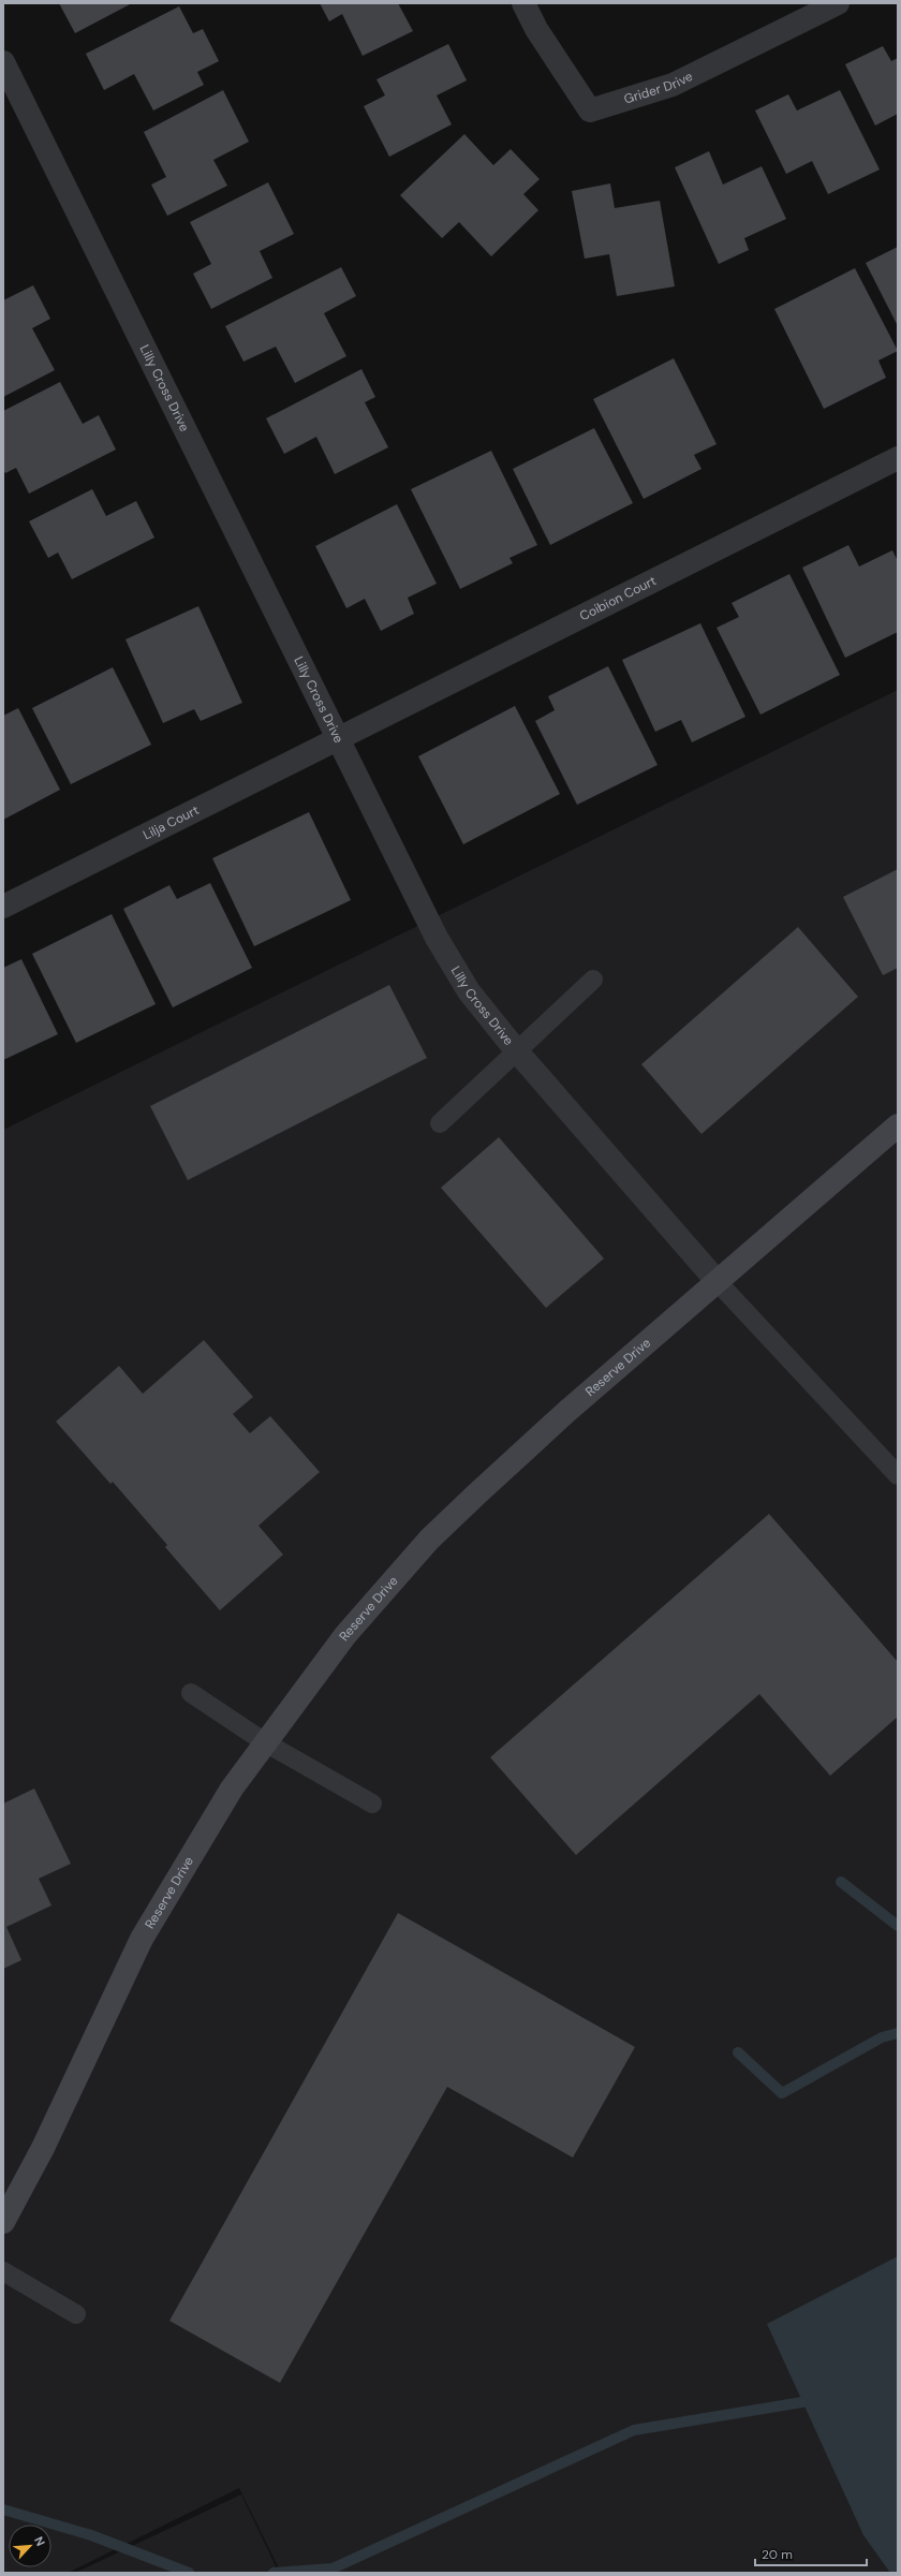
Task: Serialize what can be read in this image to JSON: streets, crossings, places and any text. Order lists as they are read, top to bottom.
{
  "streets": {
    "street": [
      "Grider Drive",
      "Lilly Cross Drive",
      "Coibion Court",
      "Lilja Court",
      "Reserve Drive"
    ]
  },
  "crossings": [
    ["Lilly Cross Drive", "Coibion Court"],
    ["Lilly Cross Drive", "Lilja Court"],
    ["Lilly Cross Drive", "Reserve Drive"],
    ["Coibion Court", "Lilja Court"]
  ],
  "scale_bar": "20 m",
  "north": "top right"
}
